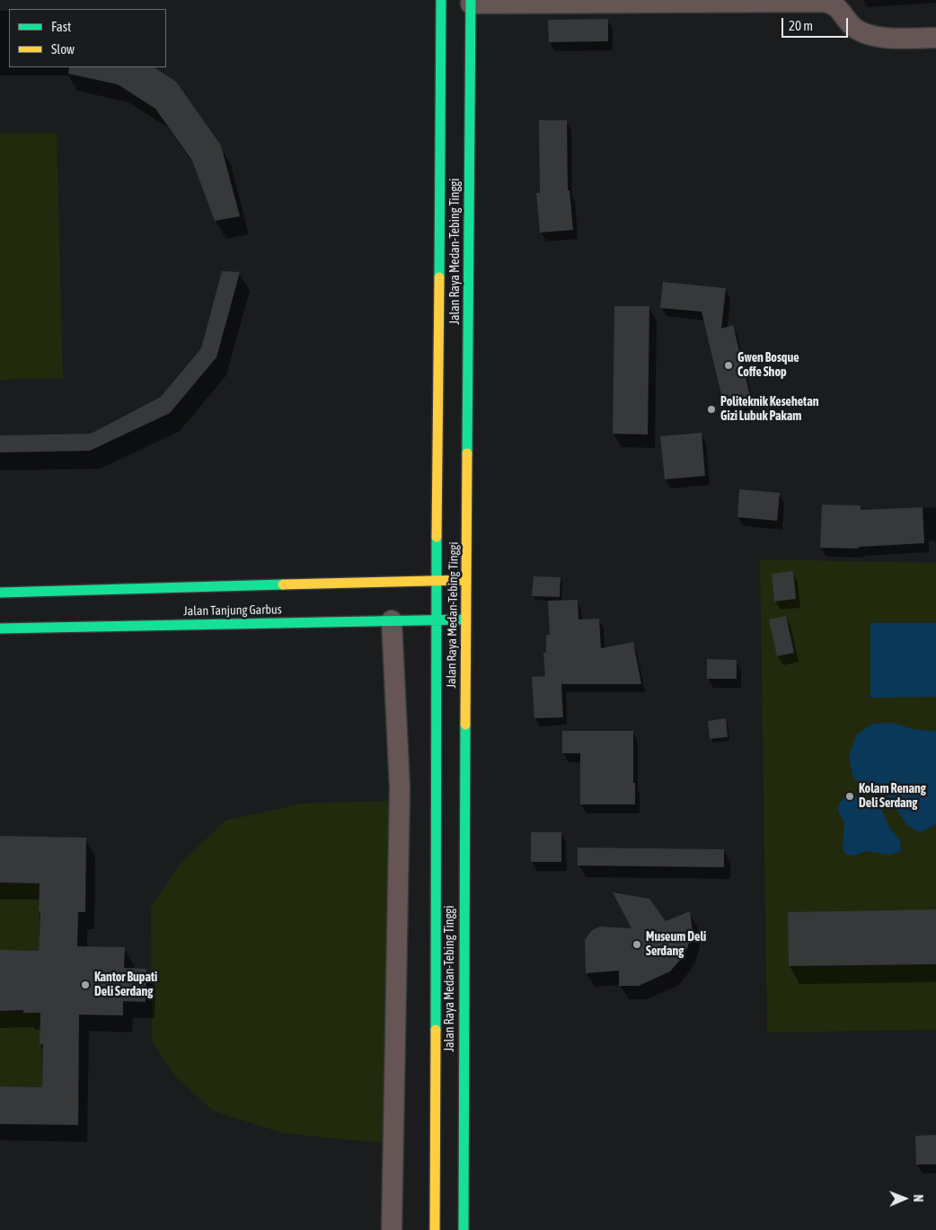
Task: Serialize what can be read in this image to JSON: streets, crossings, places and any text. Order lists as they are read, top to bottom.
{
  "streets": {
    "main road": ["Jalan Raya Medan-Tebing Tinggi", "Jalan Tanjung Garbus"]
  },
  "crossings": [
    ["Jalan Raya Medan-Tebing Tinggi", "Jalan Tanjung Garbus"]
  ],
  "places": [
    "Gwen Bosque Coffe Shop",
    "Politeknik Kesehetan Gizi Lubuk Pakam",
    "Kolam Renang Deli Serdang",
    "Museum Deli Serdang",
    "Kantor Bupati Deli Serdang"
  ],
  "legend": ["Fast", "Slow"],
  "scale_bar": "20 m",
  "north": "right"
}
